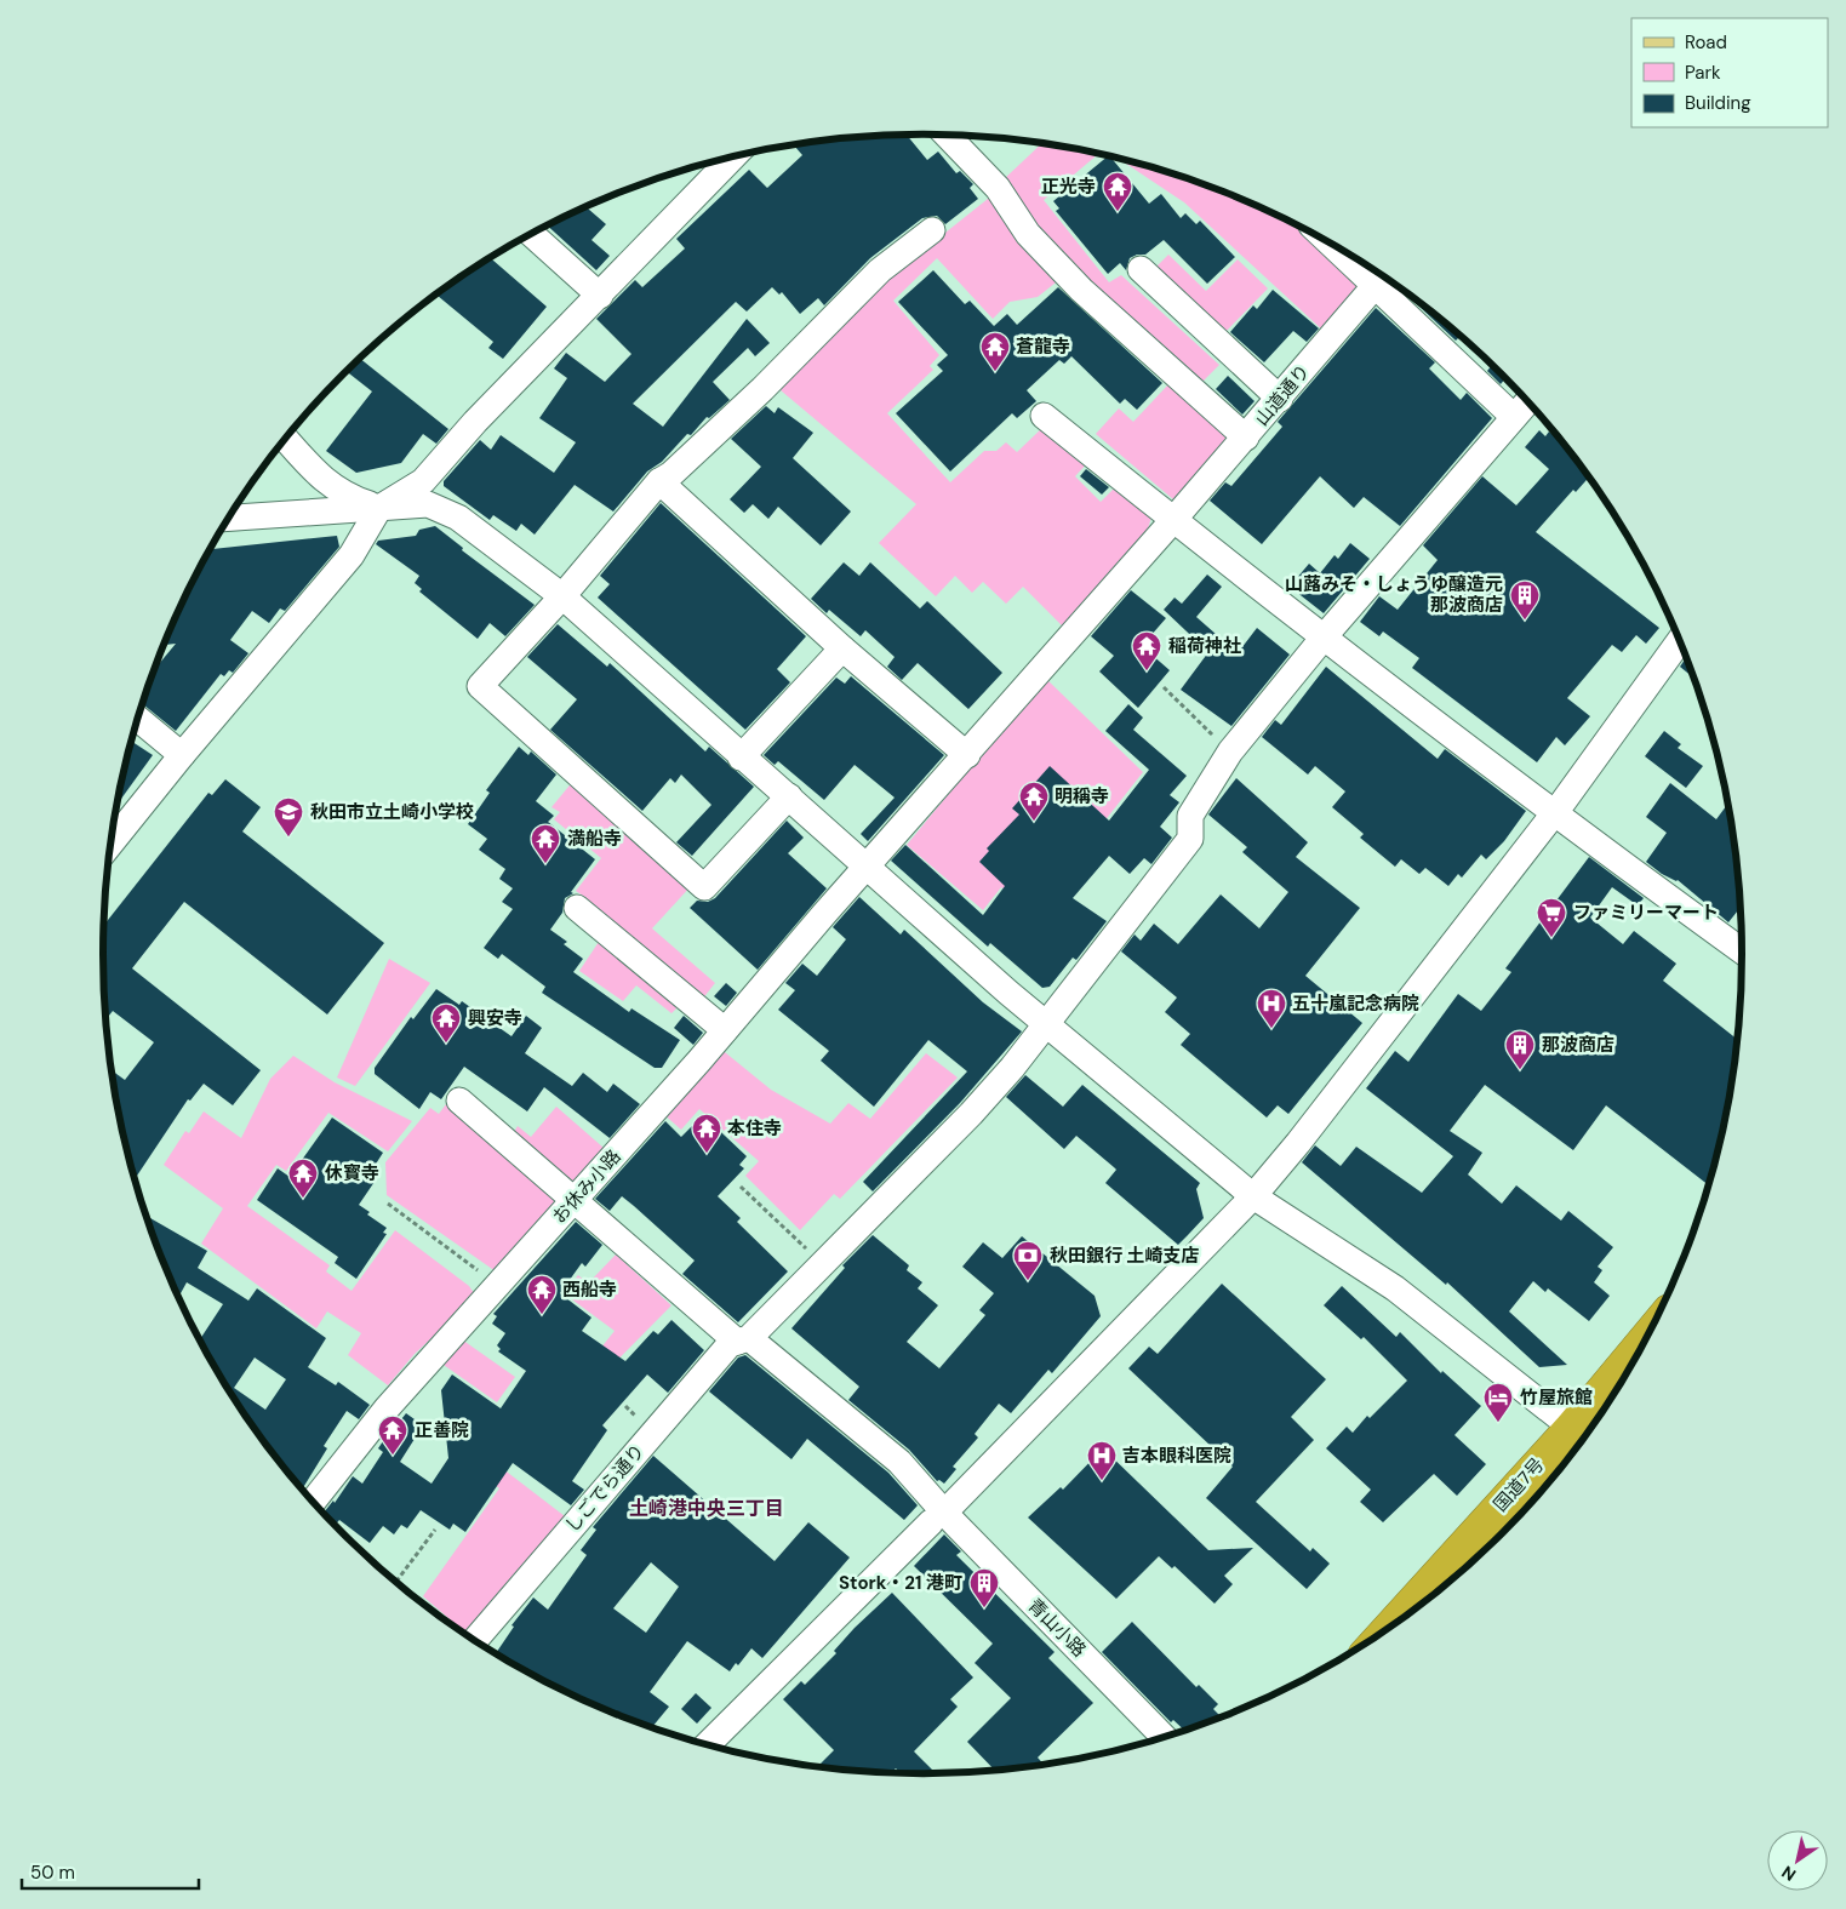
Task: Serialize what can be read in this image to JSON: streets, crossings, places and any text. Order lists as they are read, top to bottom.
{
  "streets": {
    "highway": ["国道7号"],
    "street": [
      "山道通り",
      "お休み小路",
      "しごでら通り",
      "青山小路"
    ]
  },
  "crossings": [
    ["山道通り", "お休み小路"],
    ["お休み小路", "青山小路"],
    ["しごでら通り", "青山小路"]
  ],
  "districts": ["土崎港中央三丁目"],
  "places": {
    "temple": [
      "正光寺",
      "蒼龍寺",
      "稲荷神社",
      "明稱寺",
      "満船寺",
      "興安寺",
      "本住寺",
      "休寳寺",
      "西船寺",
      "正善院"
    ],
    "building": ["山蕗みそ・しょうゆ醸造元 那波商店", "那波商店", "Stork・21 港町"],
    "school or university": ["秋田市立土崎小学校"],
    "supermarket": ["ファミリーマート"],
    "hospital": ["五十嵐記念病院", "吉本眼科医院"],
    "bank": ["秋田銀行 土崎支店"],
    "hotel": ["竹屋旅館"]
  },
  "legend": ["Road", "Park", "Building"],
  "scale_bar": "50 m",
  "north": "bottom left"
}
